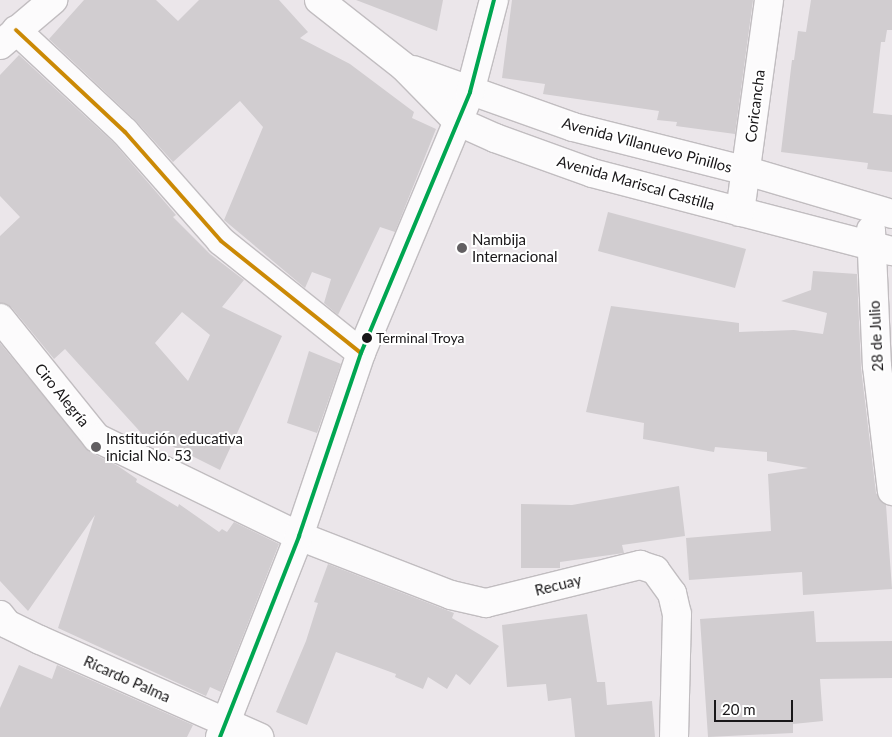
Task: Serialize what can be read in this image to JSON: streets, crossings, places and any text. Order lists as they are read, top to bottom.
{
  "streets": {
    "street": [
      "Coricancha",
      "Avenida Villanuevo Pinillos",
      "Avenida Mariscal Castilla",
      "28 de Julio",
      "Ciro Alegría",
      "Recuay",
      "Ricardo Palma"
    ]
  },
  "crossings": [
    ["Coricancha", "Avenida Villanuevo Pinillos"],
    ["Coricancha", "Avenida Mariscal Castilla"],
    ["Avenida Villanuevo Pinillos", "Avenida Mariscal Castilla"],
    ["Avenida Villanuevo Pinillos", "28 de Julio"],
    ["Avenida Mariscal Castilla", "28 de Julio"],
    ["Ciro Alegría", "Recuay"]
  ],
  "places": ["Nambija Internacional", "Terminal Troya", "Institución educativa inicial No. 53"],
  "scale_bar": "20 m"
}
